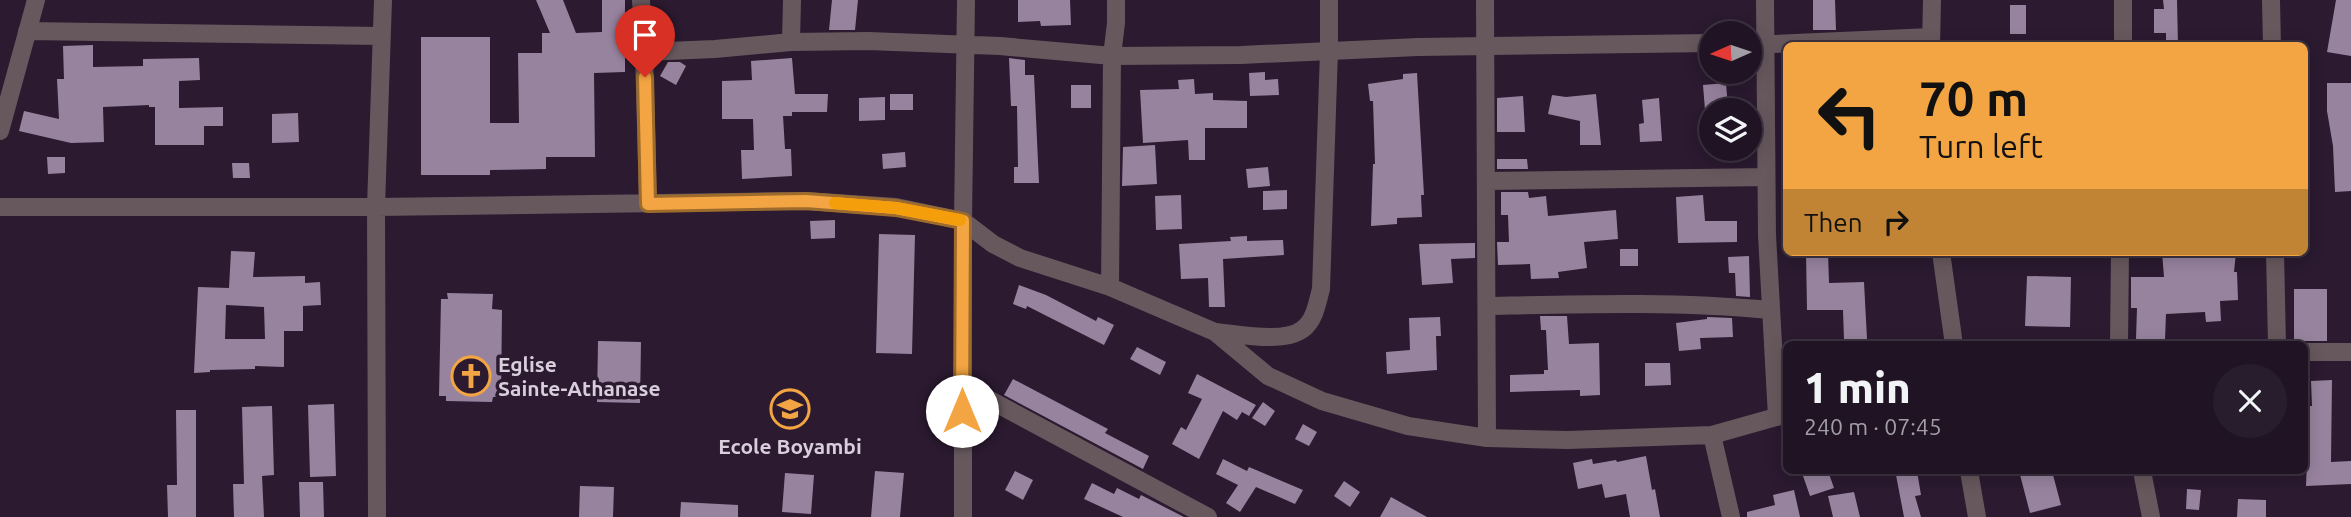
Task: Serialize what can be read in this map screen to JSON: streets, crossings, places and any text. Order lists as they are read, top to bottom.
{
  "places": {
    "church": ["Eglise Sainte-Athanase"],
    "school or university": ["Ecole Boyambi"]
  },
  "north": "left",
  "page": {
    "turn": ["70 m", "Turn left"],
    "then": "Then",
    "heading": ["1 min", "240 m · 07:45"]
  }
}
